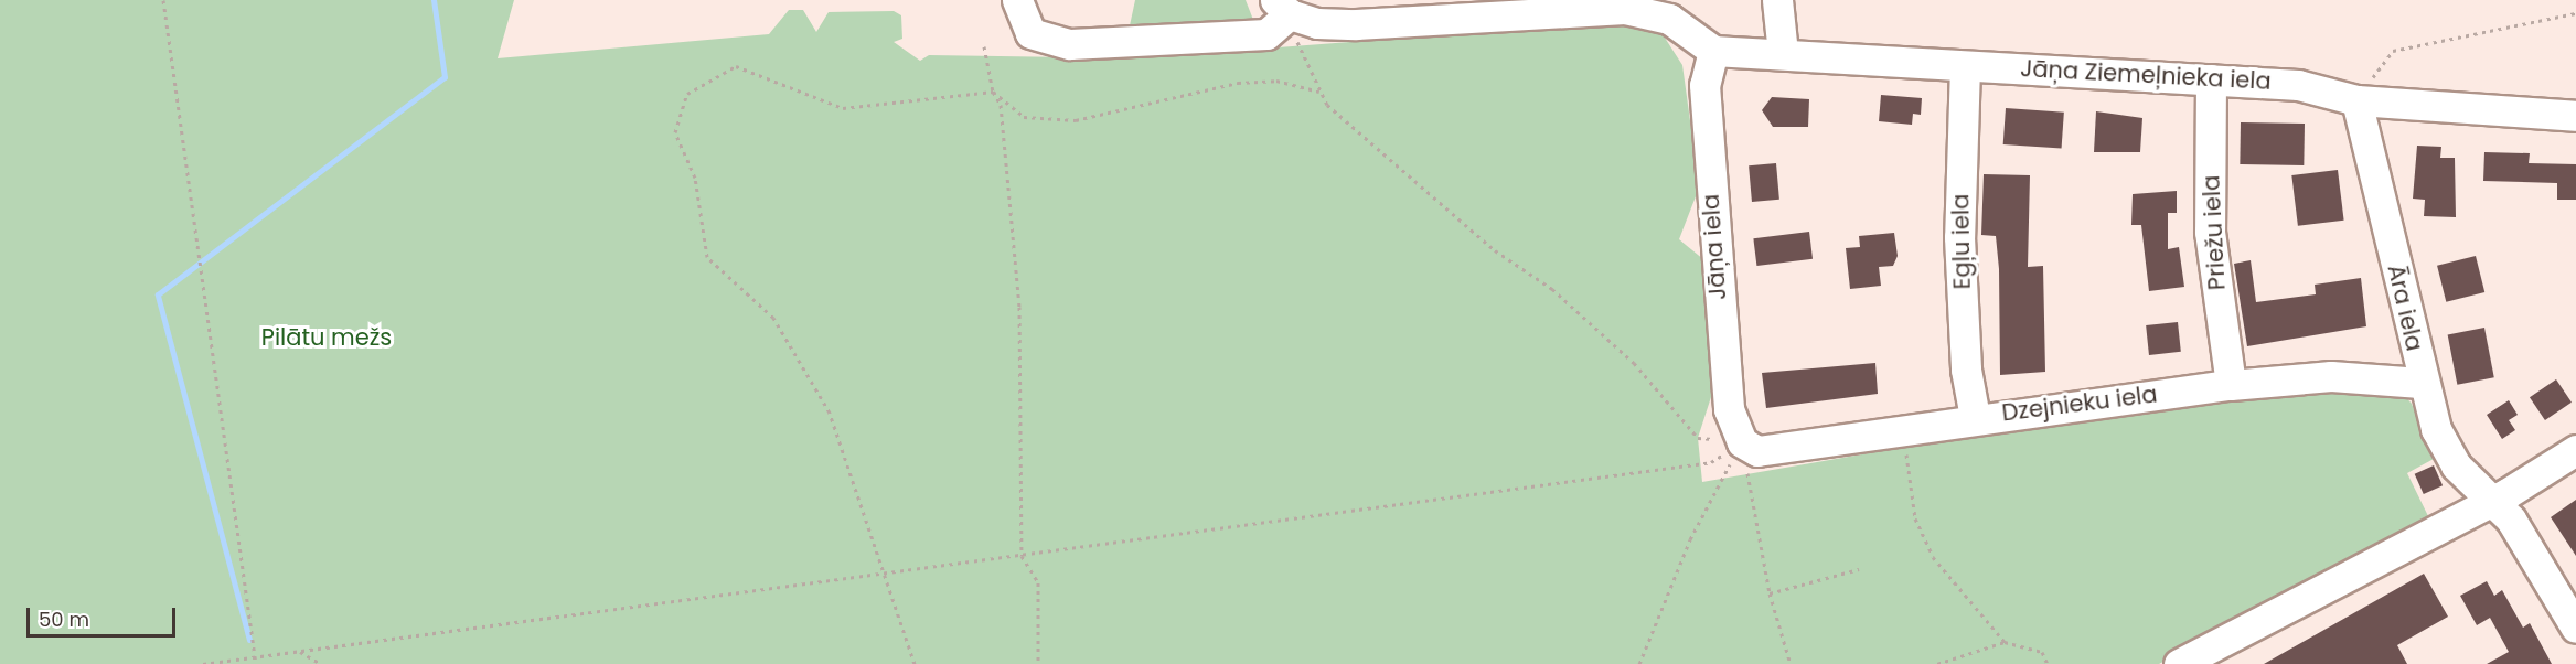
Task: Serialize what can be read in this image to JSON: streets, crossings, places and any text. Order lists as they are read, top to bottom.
{
  "streets": {
    "street": [
      "Jāņa Ziemeļnieka iela",
      "Priežu iela",
      "Egļu iela",
      "Jāņa iela",
      "Āra iela",
      "Dzejnieku iela"
    ]
  },
  "crossings": [
    ["Jāņa Ziemeļnieka iela", "Priežu iela"],
    ["Jāņa Ziemeļnieka iela", "Egļu iela"],
    ["Jāņa Ziemeļnieka iela", "Jāņa iela"],
    ["Jāņa Ziemeļnieka iela", "Āra iela"],
    ["Priežu iela", "Dzejnieku iela"],
    ["Egļu iela", "Dzejnieku iela"],
    ["Jāņa iela", "Dzejnieku iela"],
    ["Āra iela", "Dzejnieku iela"]
  ],
  "parks": ["Pilātu mežs"],
  "scale_bar": "50 m"
}
